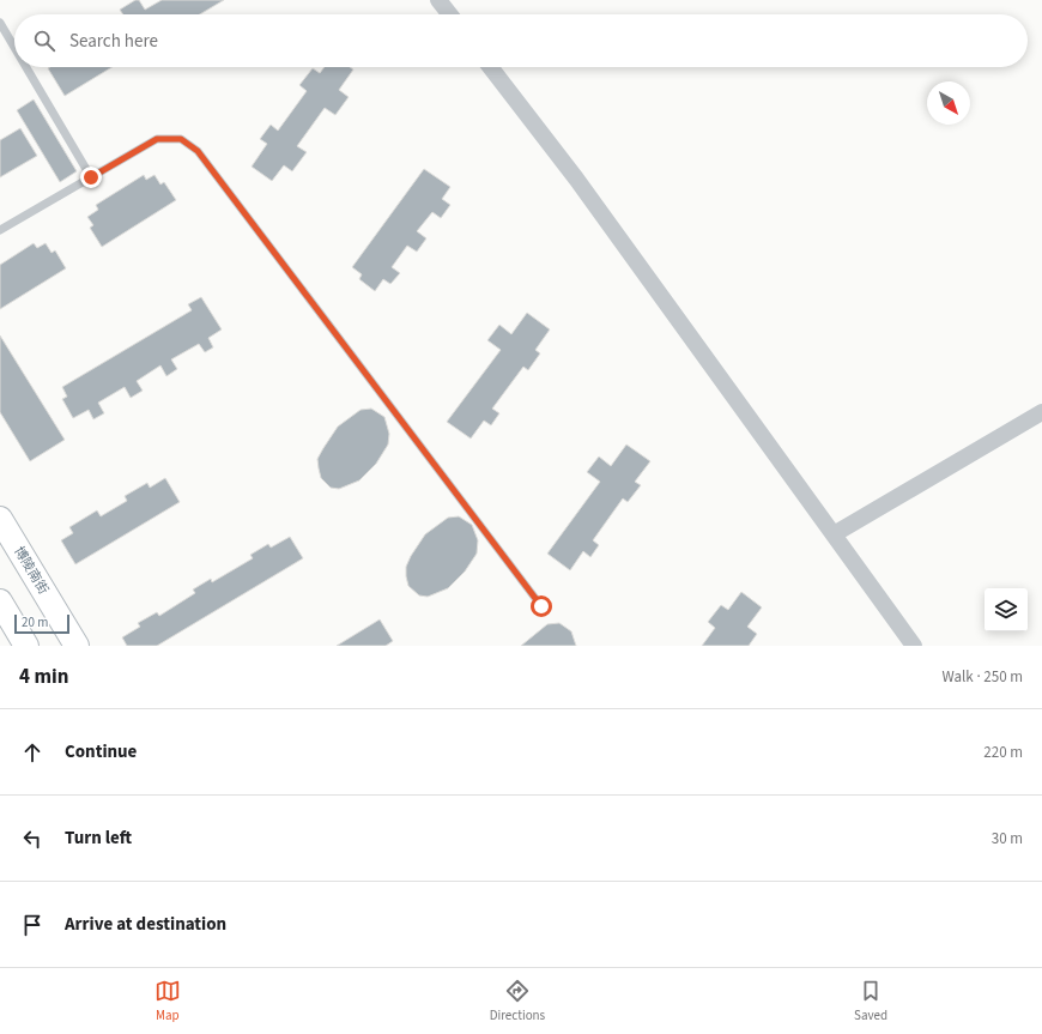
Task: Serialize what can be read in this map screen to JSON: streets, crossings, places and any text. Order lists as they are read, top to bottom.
{
  "streets": {
    "main road": ["博陵南街"]
  },
  "scale_bar": "20 m",
  "north": "bottom right",
  "page": {
    "search": "Search here",
    "scale": "20 m",
    "heading": ["4 min", "Walk · 250 m"],
    "list": [
      ["Continue", "220 m"],
      ["Turn left", "30 m"],
      "Arrive at destination"
    ],
    "nav": ["Map", "Directions", "Saved"]
  }
}
